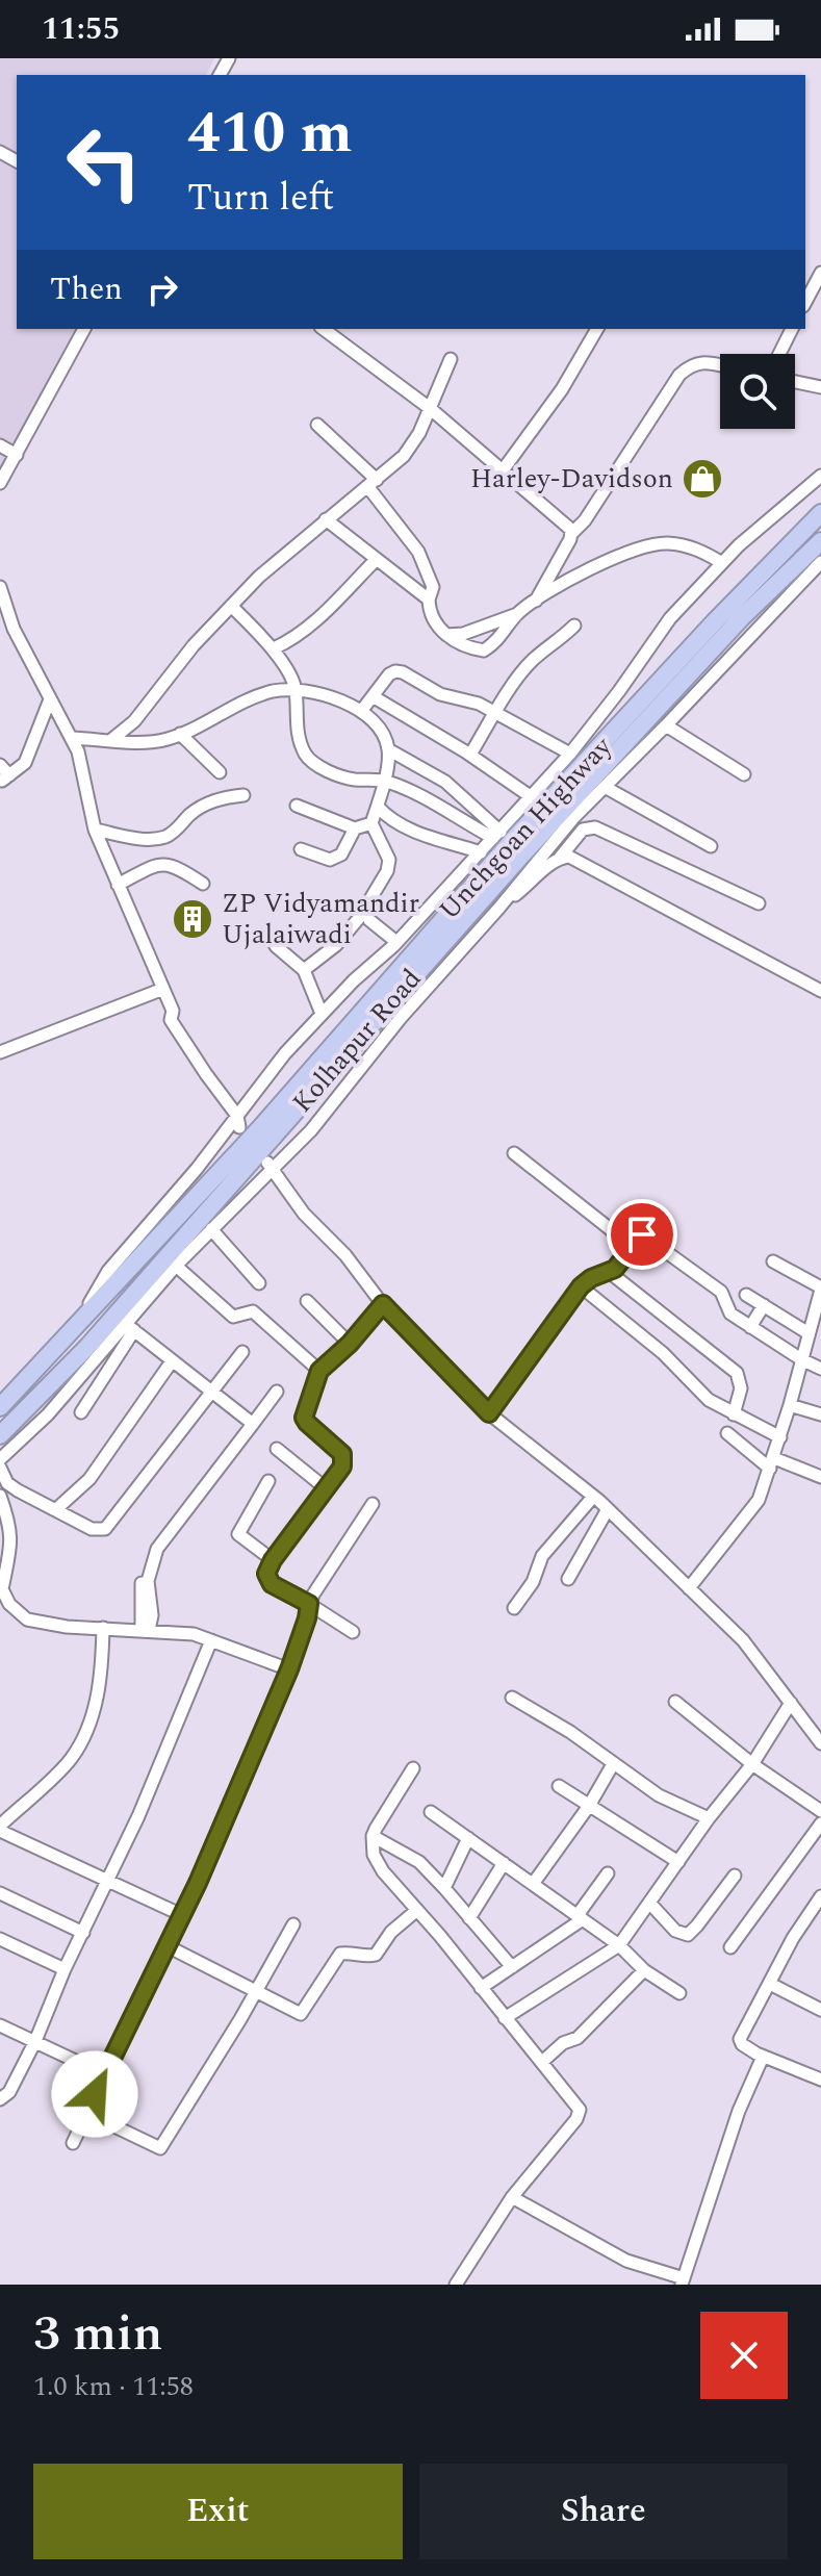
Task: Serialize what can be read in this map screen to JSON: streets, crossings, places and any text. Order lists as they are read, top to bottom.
{
  "streets": {
    "highway": ["Unchgoan Highway", "Kolhapur Road"]
  },
  "places": {
    "shop": ["Harley-Davidson"],
    "building": ["ZP Vidyamandir Ujalaiwadi"]
  },
  "page": {
    "status": "11:55",
    "turn": ["410 m", "Turn left"],
    "then": "Then",
    "heading": ["3 min", "1.0 km · 11:58"],
    "buttons": ["Exit", "Share"]
  }
}
